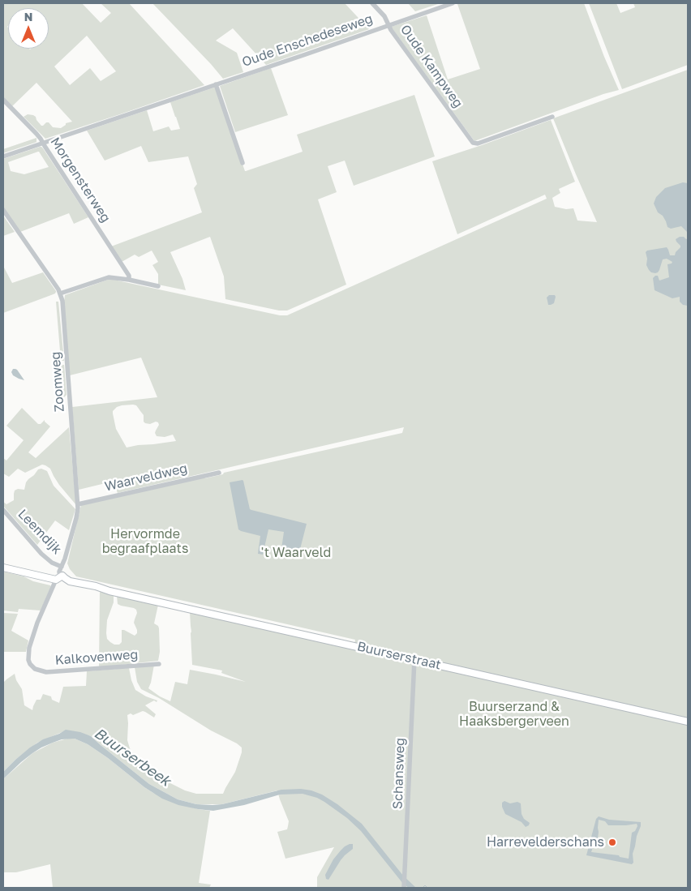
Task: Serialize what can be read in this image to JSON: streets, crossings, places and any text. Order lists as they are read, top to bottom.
{
  "streets": {
    "main road": ["Buurserstraat"],
    "street": [
      "Oude Enschedeseweg",
      "Oude Kampweg",
      "Morgensterweg",
      "Zoomweg",
      "Waarveldweg",
      "Leemdijk",
      "Kalkovenweg",
      "Schansweg"
    ]
  },
  "crossings": [
    ["Oude Enschedeseweg", "Oude Kampweg"],
    ["Oude Enschedeseweg", "Morgensterweg"],
    ["Zoomweg", "Waarveldweg"],
    ["Zoomweg", "Leemdijk"],
    ["Zoomweg", "Buurserstraat"],
    ["Zoomweg", "Kalkovenweg"],
    ["Buurserstraat", "Kalkovenweg"],
    ["Buurserstraat", "Schansweg"]
  ],
  "water": ["Buurserbeek"],
  "parks": ["Hervormde begraafplaats", "'t Waarveld", "Buurserzand & Haaksbergerveen"],
  "places": ["Harrevelderschans"],
  "north": "top"
}
